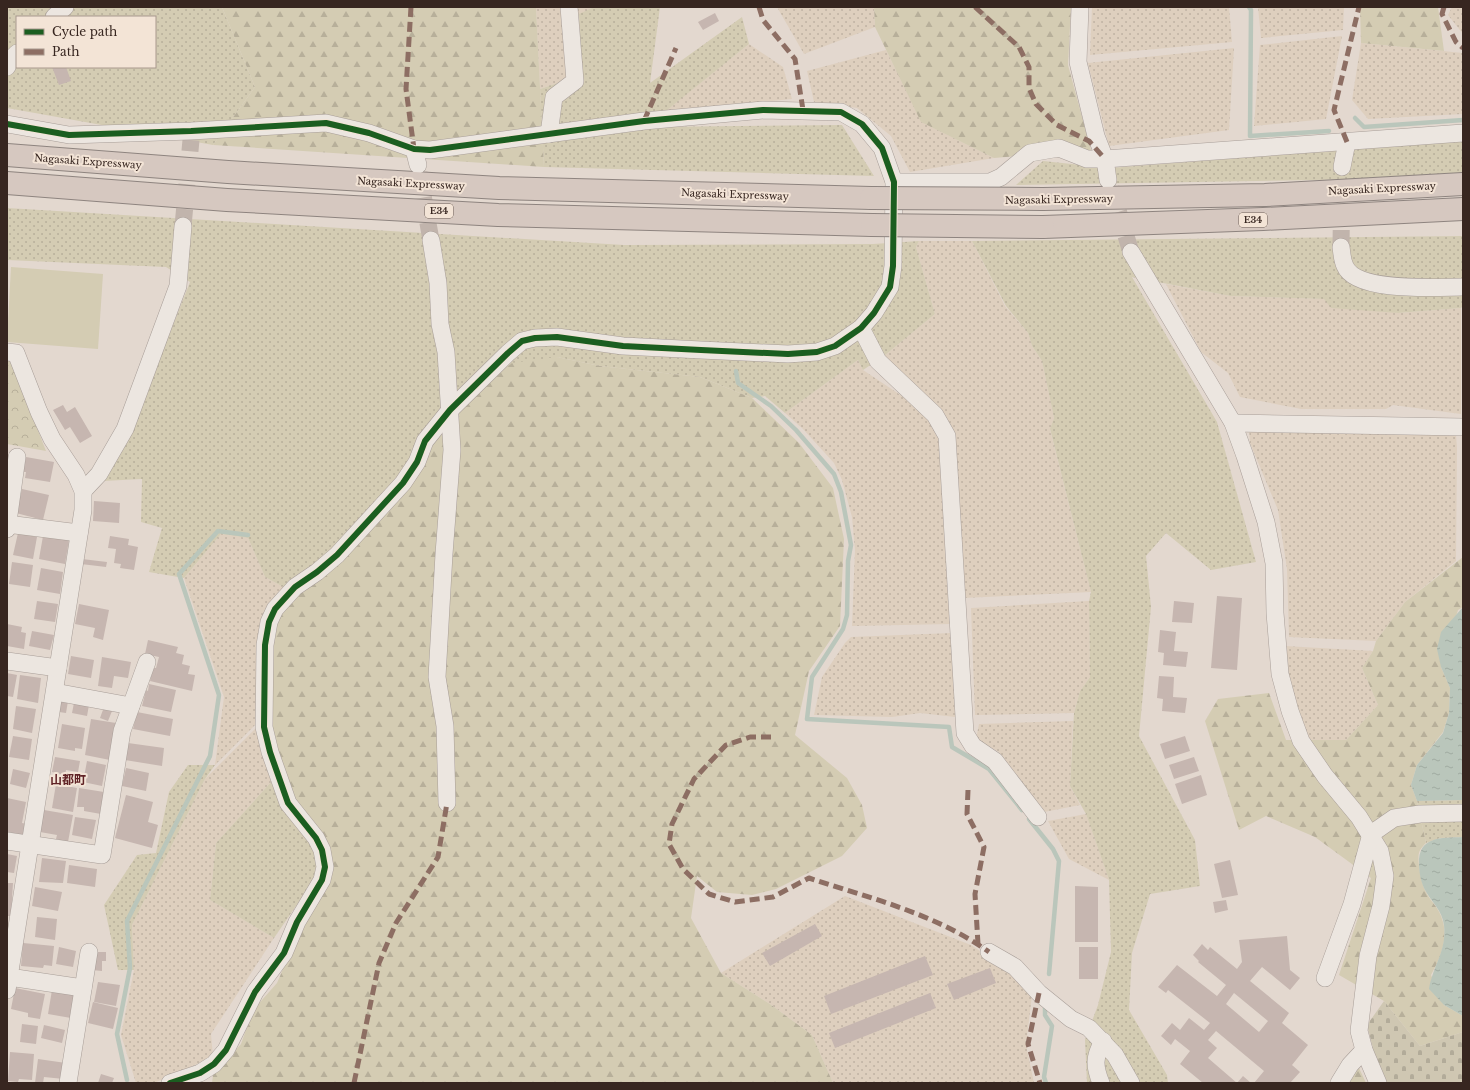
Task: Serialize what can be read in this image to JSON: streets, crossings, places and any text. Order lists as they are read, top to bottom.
{
  "streets": {
    "highway": ["Nagasaki Expressway", "E34"]
  },
  "districts": ["山都町"],
  "legend": ["Cycle path", "Path"]
}
